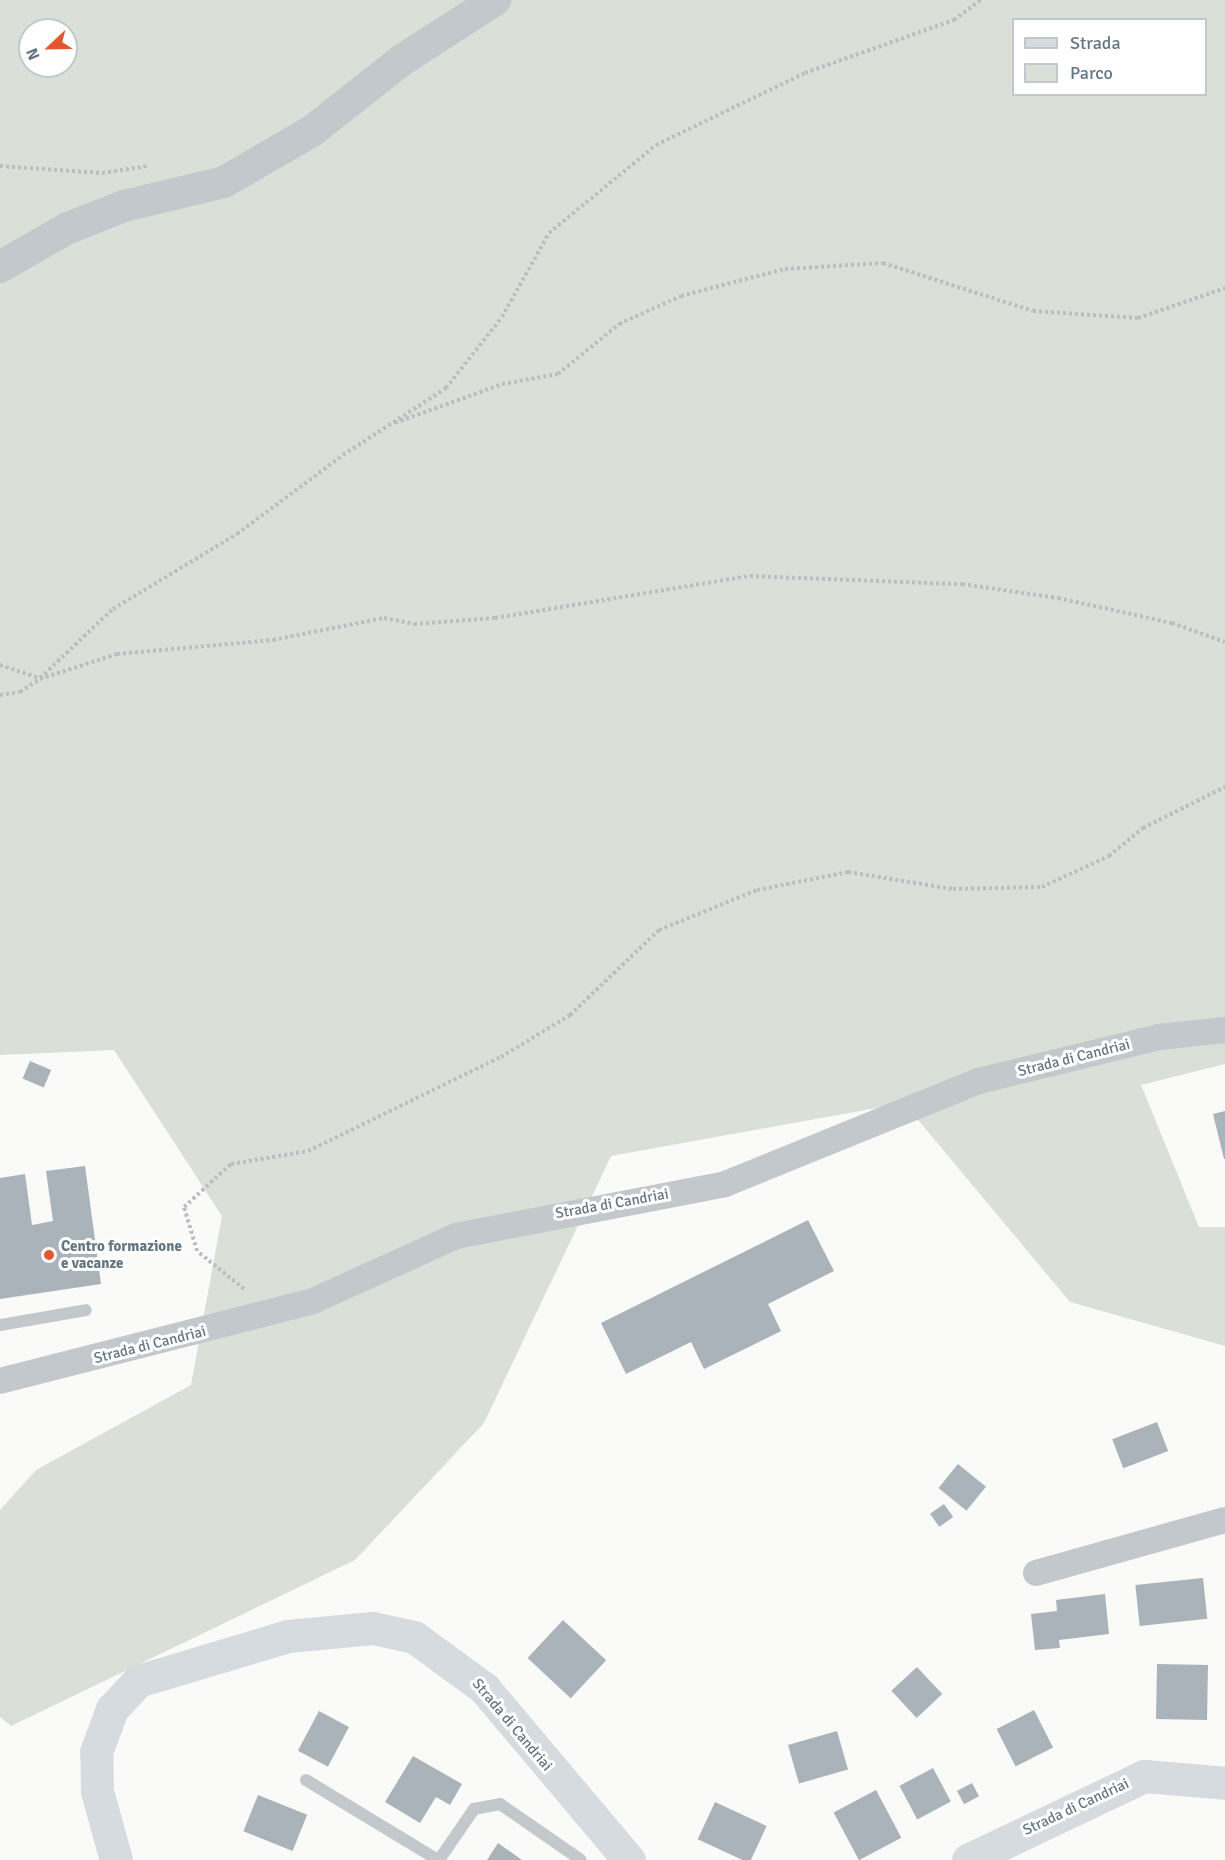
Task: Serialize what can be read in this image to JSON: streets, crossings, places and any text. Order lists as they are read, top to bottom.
{
  "streets": {
    "main road": ["Strada di Candriai"]
  },
  "places": ["Centro formazione e vacanze"],
  "legend": ["Strada", "Parco"],
  "north": "left"
}
